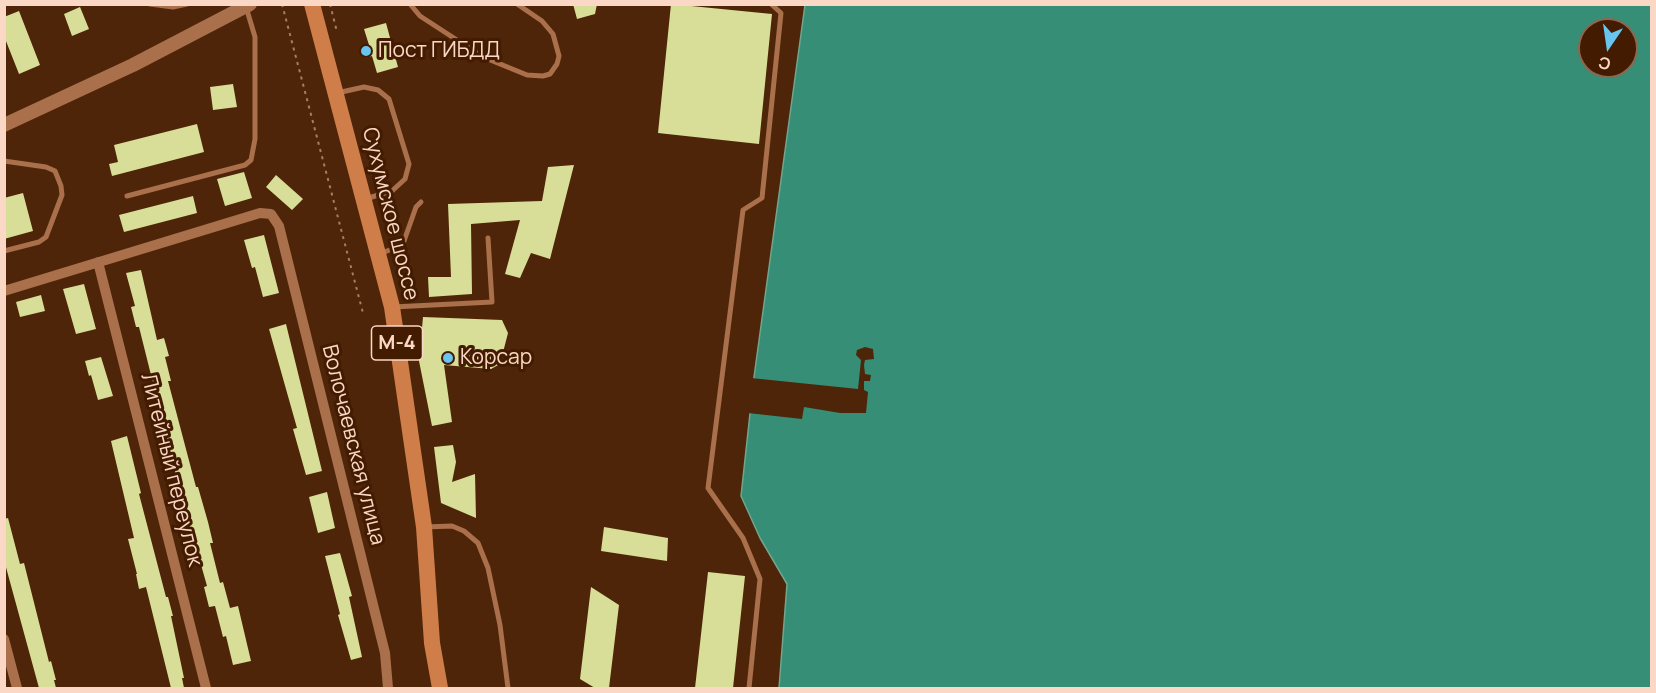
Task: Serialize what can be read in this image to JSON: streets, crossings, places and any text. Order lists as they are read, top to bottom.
{
  "streets": {
    "highway": ["Сухумское шоссе", "М-4"],
    "street": ["Волочаевская улица", "Литейный переулок"]
  },
  "crossings": [
    ["Волочаевская улица", "Литейный переулок"]
  ],
  "places": ["Пост ГИБДД", "Корсар"],
  "north": "bottom"
}
